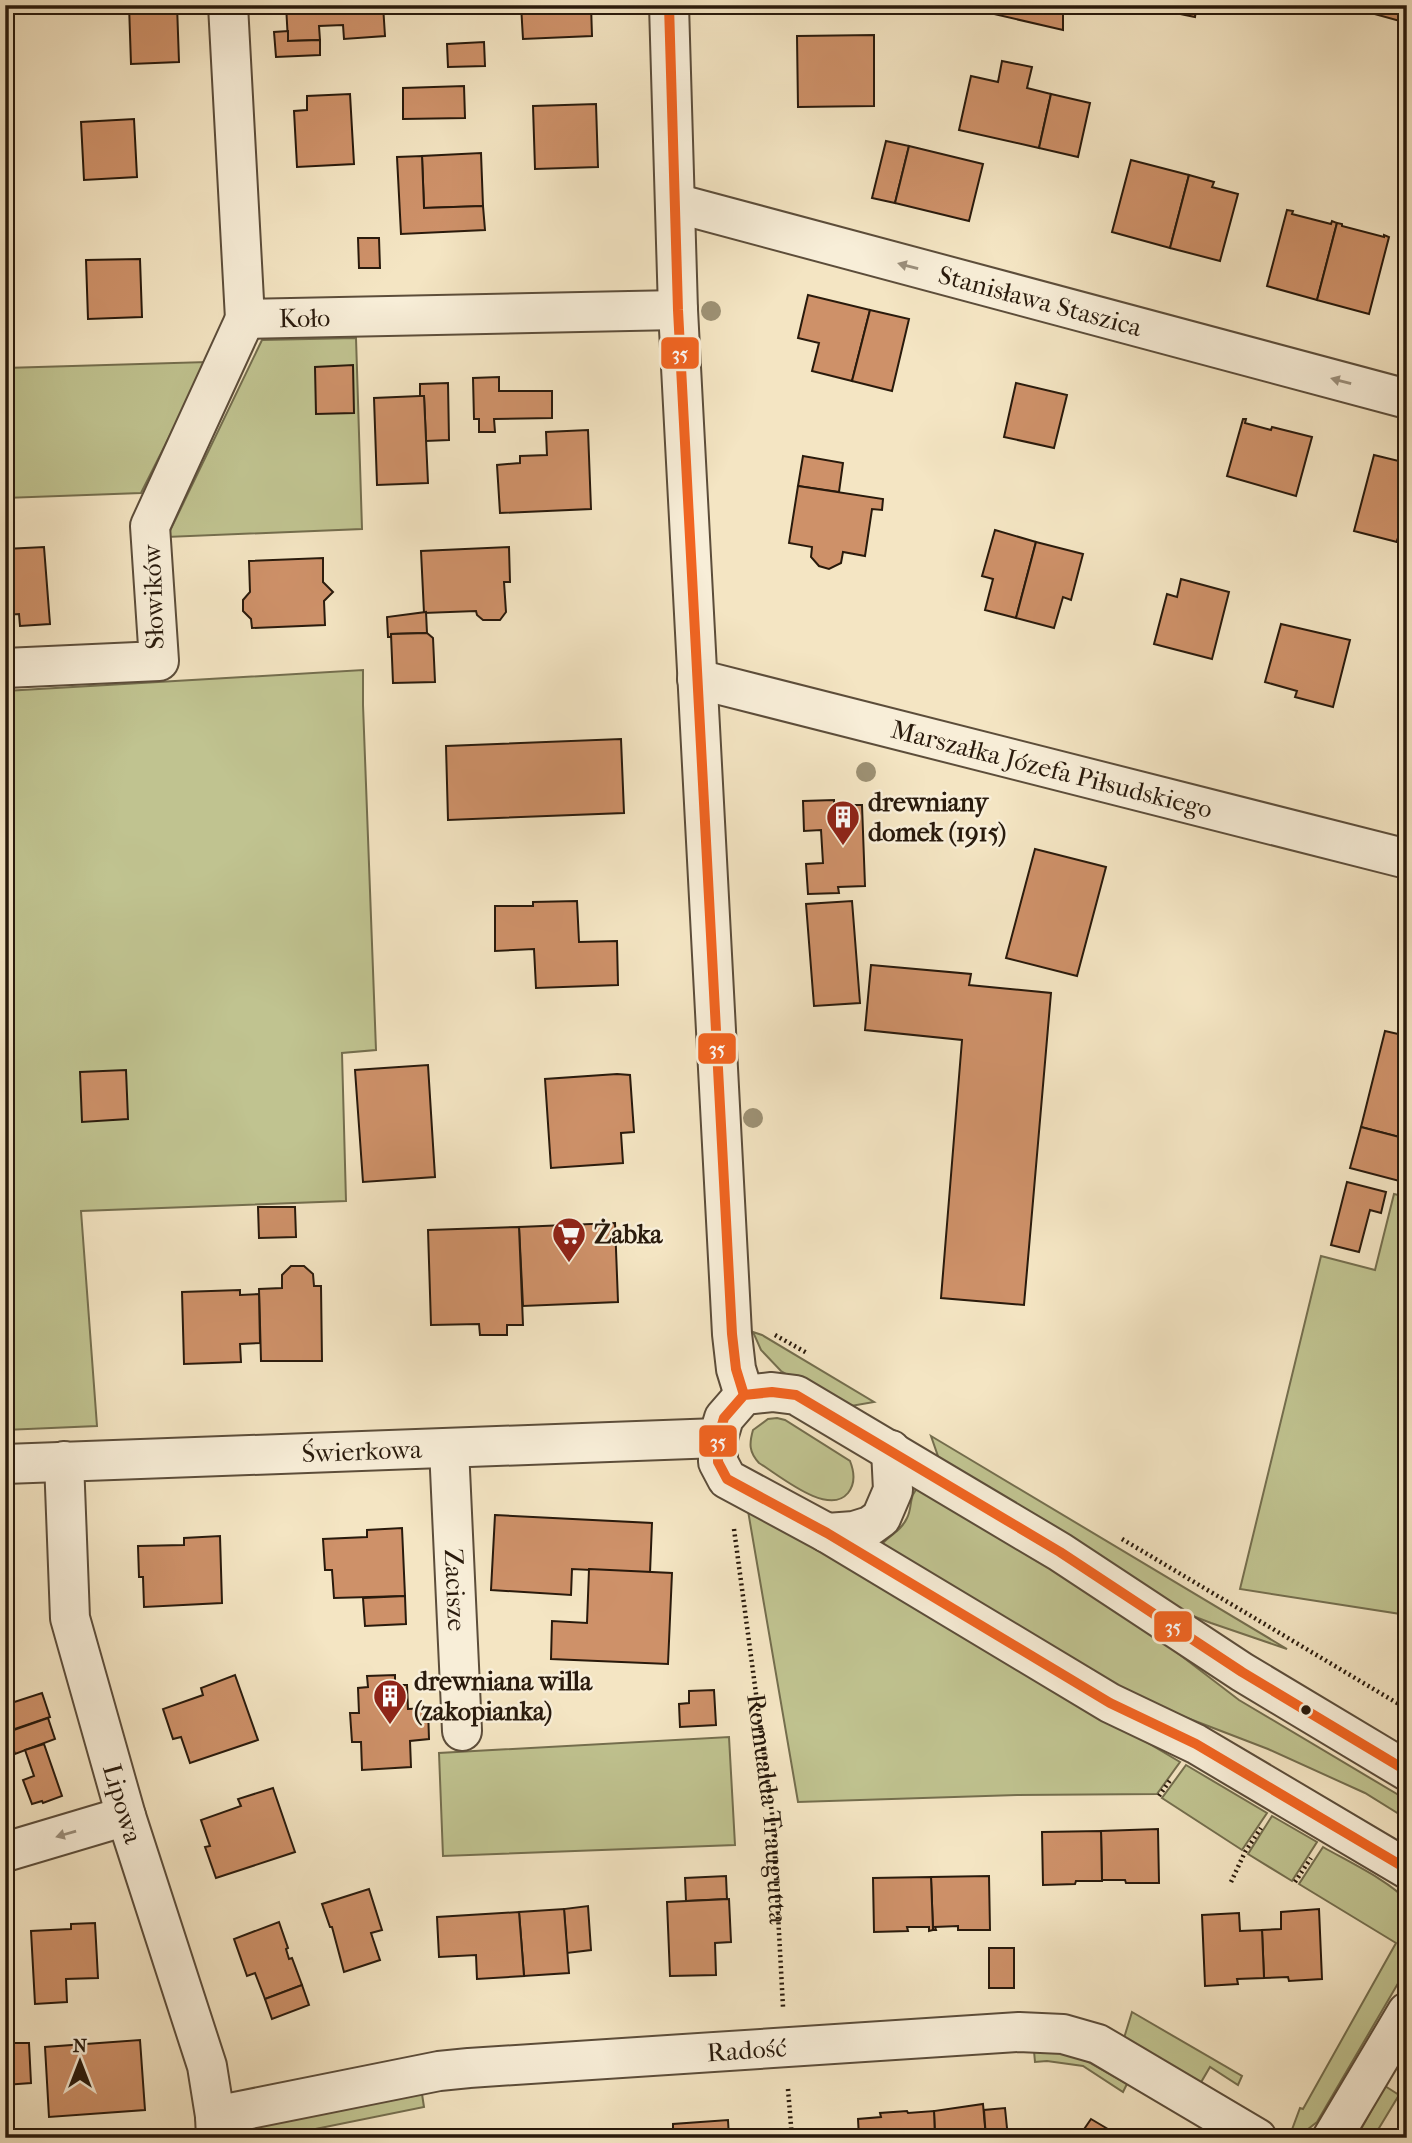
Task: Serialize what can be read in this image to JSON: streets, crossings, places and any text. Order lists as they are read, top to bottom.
{
  "streets": {
    "street": [
      "Stanisława Staszica",
      "Koło",
      "Słowików",
      "Marszałka Józefa Piłsudskiego",
      "Świerkowa",
      "Zacisze",
      "Lipowa",
      "Radość"
    ],
    "path": ["Romualda Traugutta"]
  },
  "crossings": [
    ["Koło", "Słowików"],
    ["Świerkowa", "Zacisze"],
    ["Świerkowa", "Lipowa"],
    ["Świerkowa", "Romualda Traugutta"],
    ["Lipowa", "Radość"],
    ["Romualda Traugutta", "Radość"]
  ],
  "one_way": ["Stanisława Staszica"],
  "places": {
    "building": ["drewniany domek (1915)", "drewniana willa (zakopianka)"],
    "supermarket": ["Żabka"]
  },
  "lines": ["transit line 35"],
  "north": "top"
}
